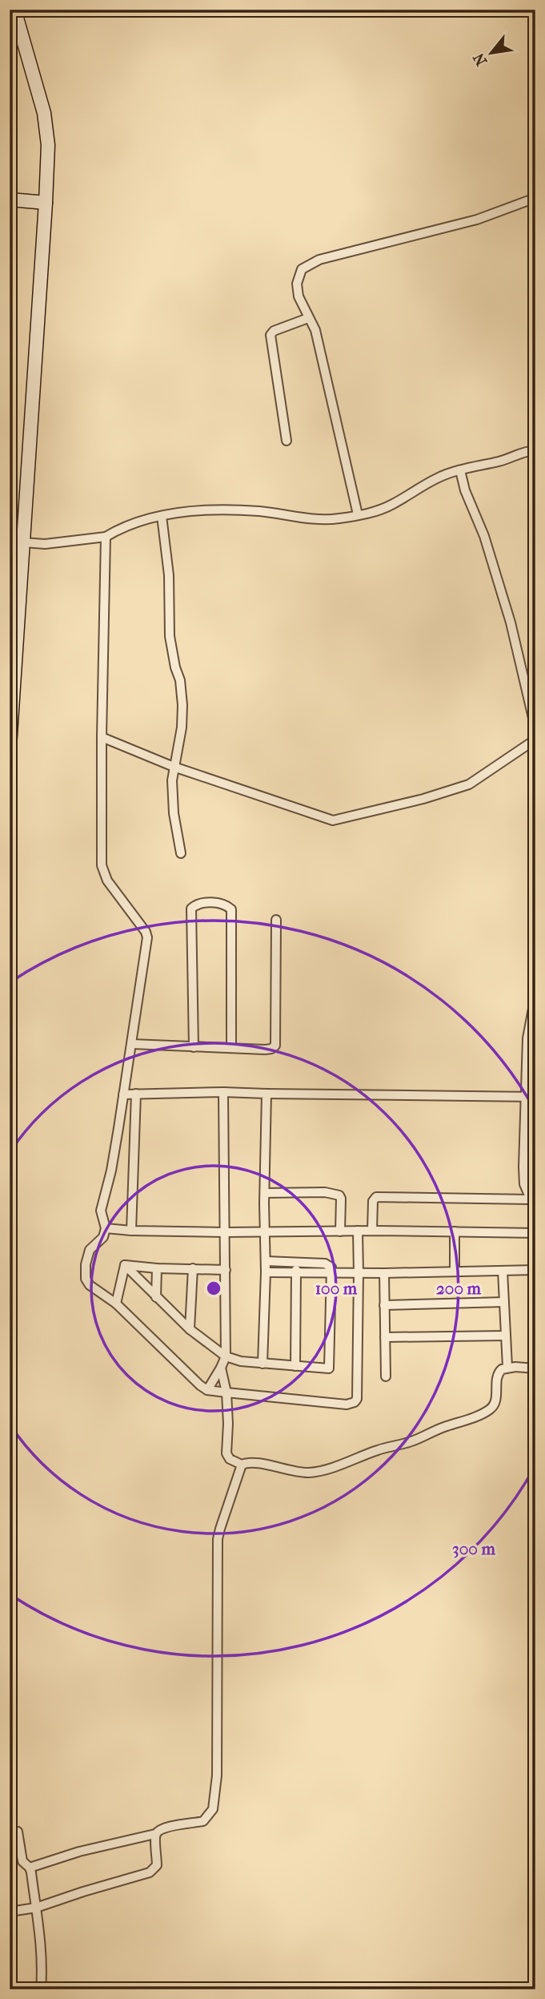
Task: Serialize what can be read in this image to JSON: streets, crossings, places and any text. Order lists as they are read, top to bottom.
{
  "north": "bottom left",
  "rings": ["100 m", "200 m", "300 m"]
}
